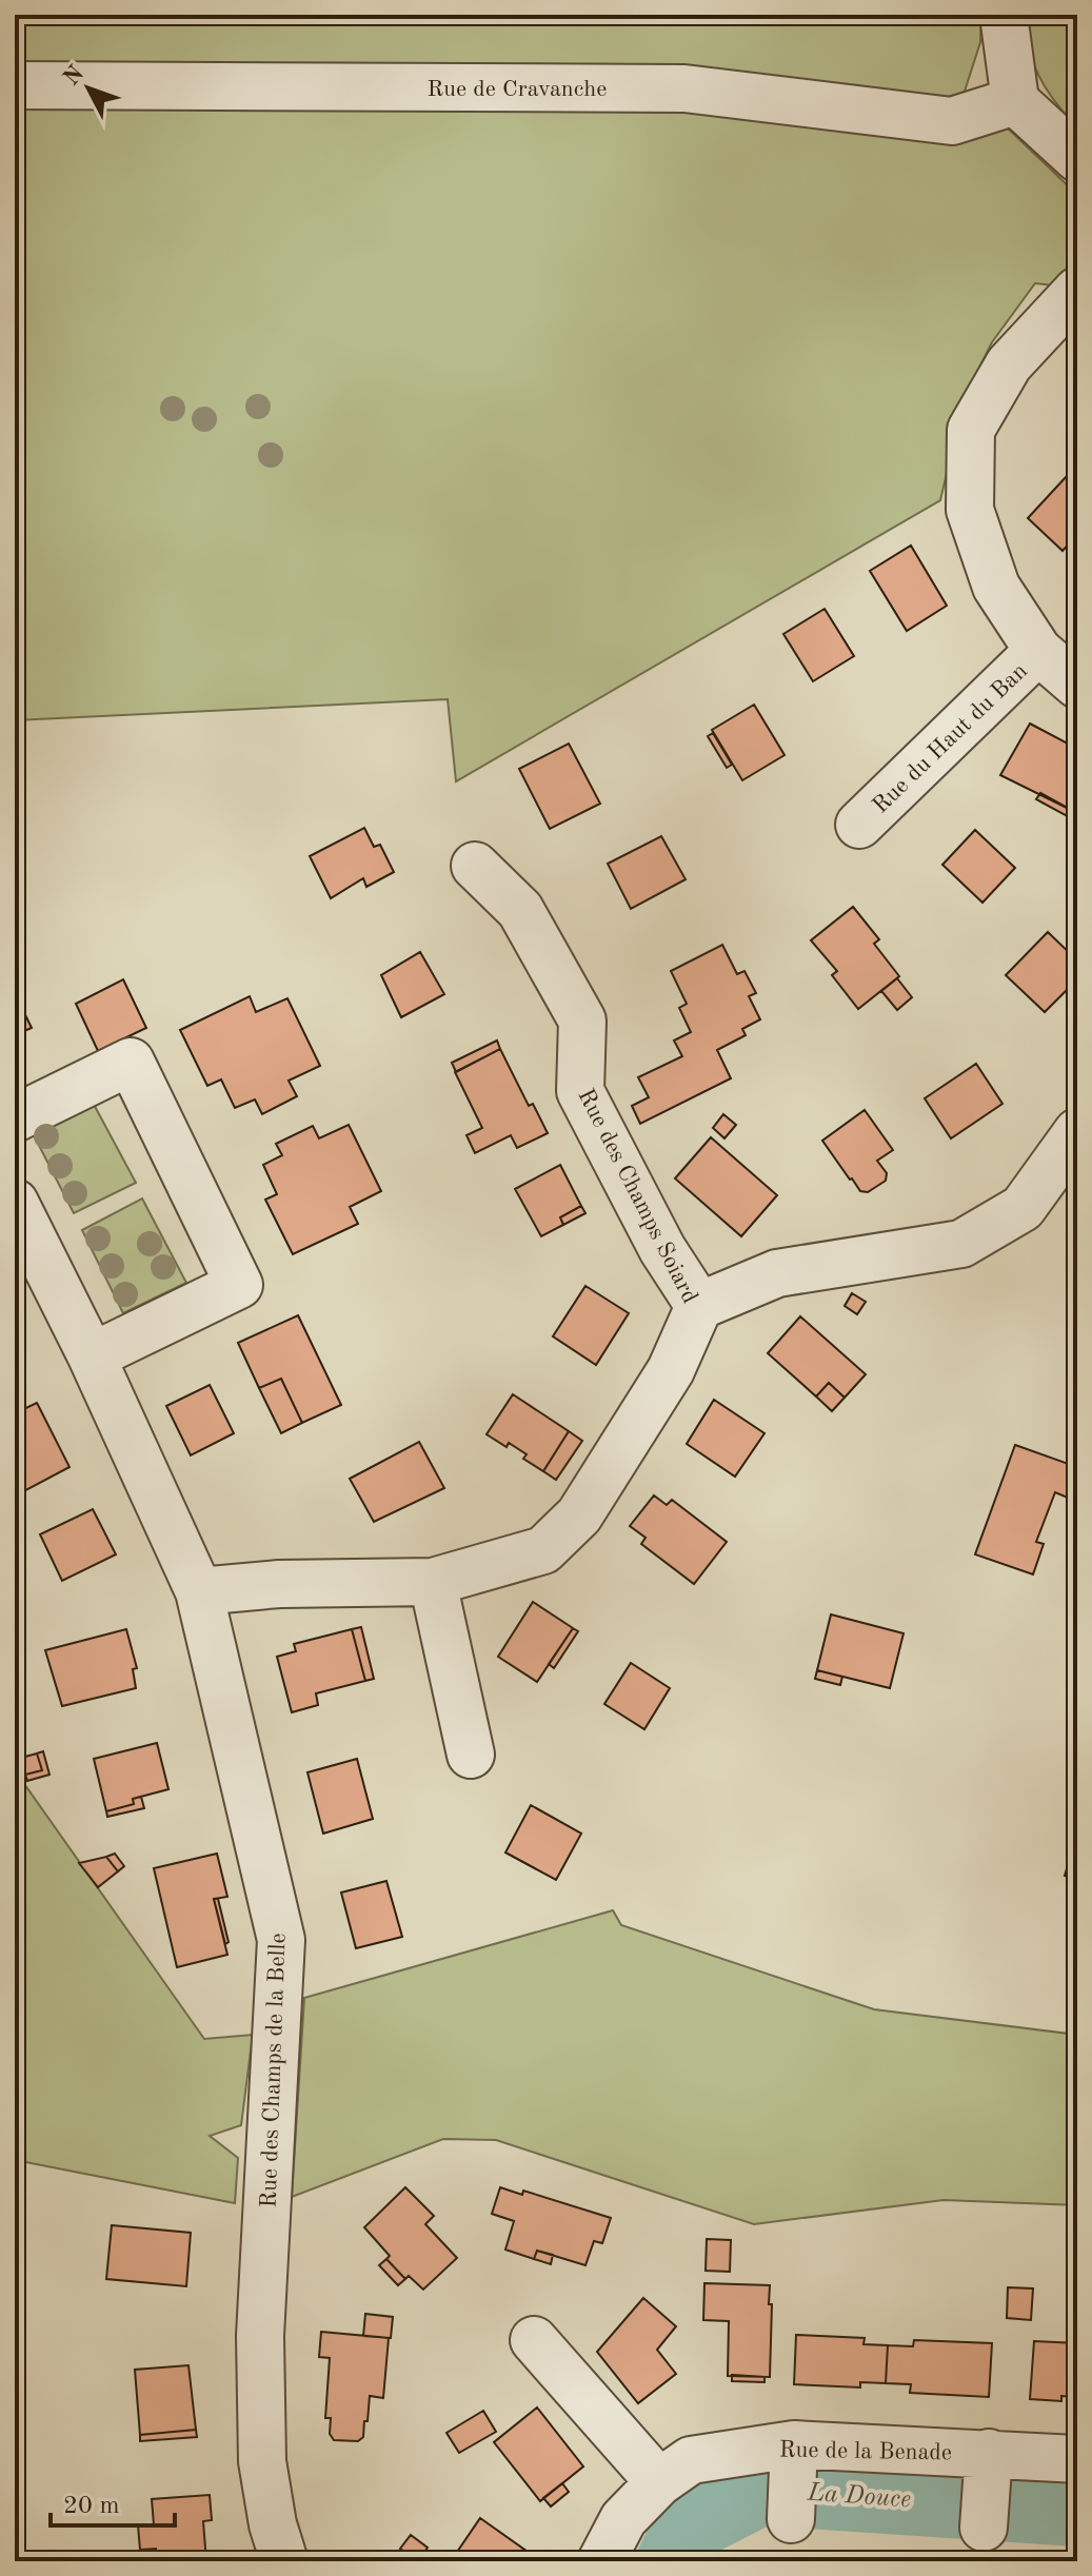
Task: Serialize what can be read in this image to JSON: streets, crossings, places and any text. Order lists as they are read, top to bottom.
{
  "streets": {
    "street": [
      "Rue de Cravanche",
      "Rue du Haut du Ban",
      "Rue des Champs Soiard",
      "Rue des Champs de la Belle",
      "Rue de la Benade"
    ]
  },
  "crossings": [
    ["Rue des Champs Soiard", "Rue des Champs de la Belle"]
  ],
  "water": ["La Douce"],
  "scale_bar": "20 m",
  "north": "top left"
}
